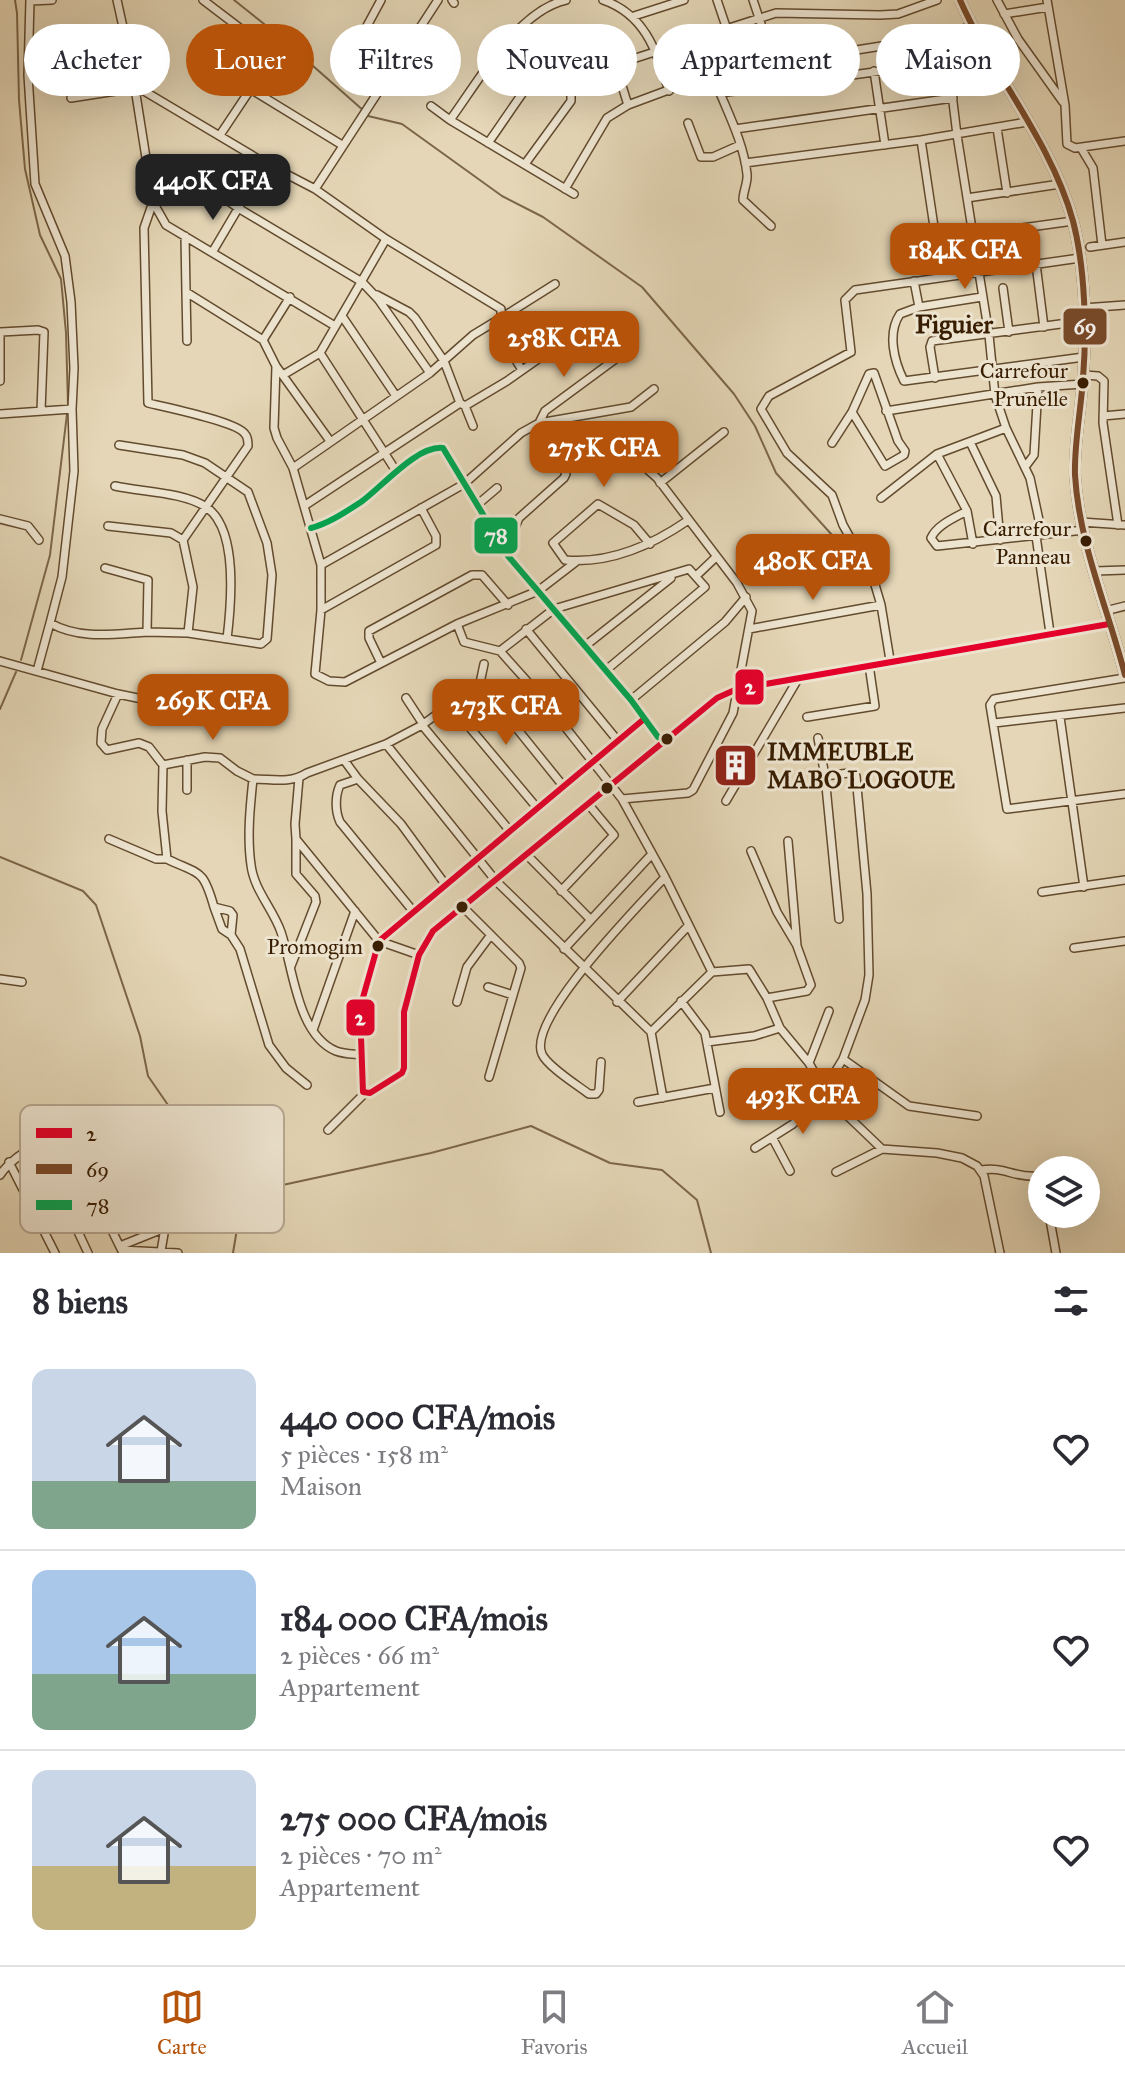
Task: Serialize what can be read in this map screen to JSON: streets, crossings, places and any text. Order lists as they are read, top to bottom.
{
  "districts": ["Figuier"],
  "places": {
    "other": ["Carrefour Prunelle", "Carrefour Panneau", "Promogim"],
    "building": ["IMMEUBLE MABO LOGOUE"]
  },
  "lines": ["transit line 69", "transit line 78", "transit line 2"],
  "legend": ["2", "69", "78"],
  "page": {
    "chip": [
      "Acheter",
      "Louer",
      "Filtres",
      "Nouveau",
      "Appartement",
      "Maison"
    ],
    "price": [
      "440K CFA",
      "184K CFA",
      "258K CFA",
      "275K CFA",
      "480K CFA",
      "269K CFA",
      "273K CFA",
      "493K CFA"
    ],
    "heading": "8 biens",
    "list": [
      {
        "name": "440 000 CFA/mois",
        "note": "5 pièces · 158 m² · Maison"
      },
      {
        "name": "184 000 CFA/mois",
        "note": "2 pièces · 66 m² · Appartement"
      },
      {
        "name": "275 000 CFA/mois",
        "note": "2 pièces · 70 m² · Appartement"
      }
    ],
    "tabs": ["Carte", "Favoris", "Accueil"]
  }
}
